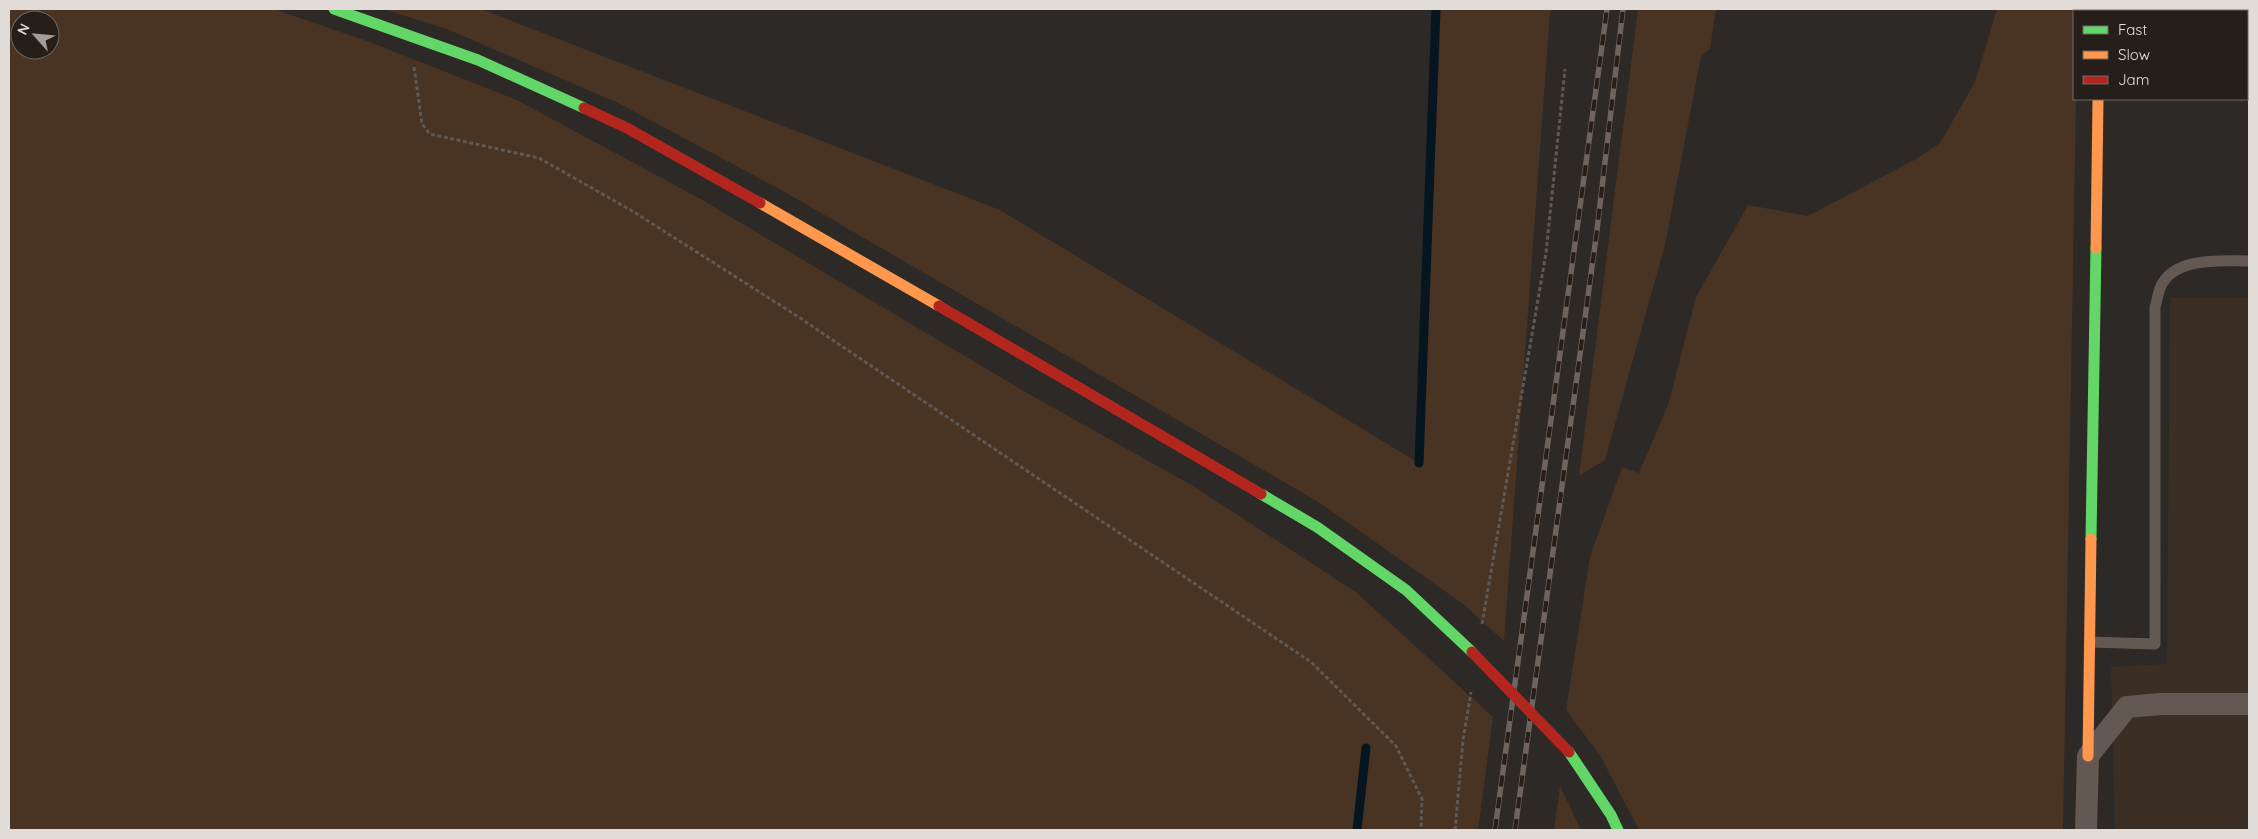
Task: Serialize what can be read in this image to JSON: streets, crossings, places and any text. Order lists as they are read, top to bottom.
{
  "legend": ["Fast", "Slow", "Jam"],
  "north": "top left"
}
